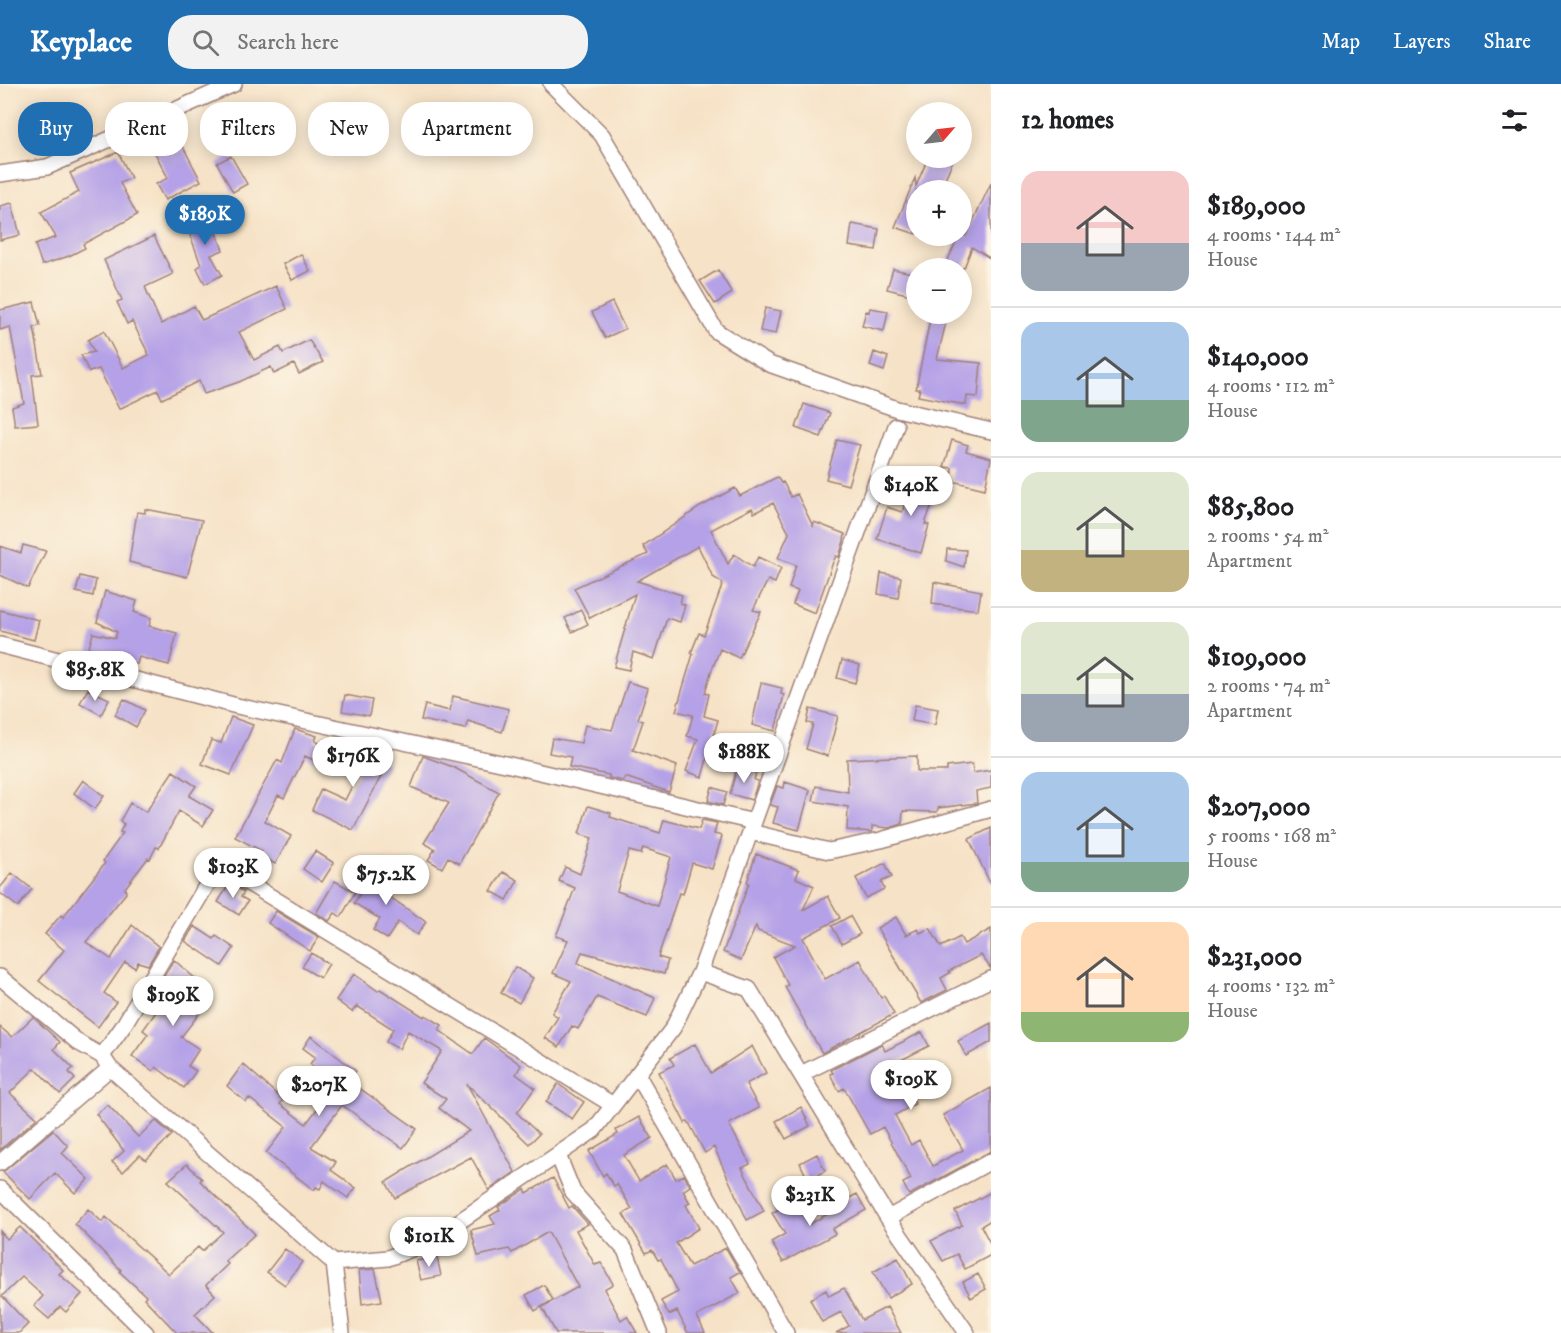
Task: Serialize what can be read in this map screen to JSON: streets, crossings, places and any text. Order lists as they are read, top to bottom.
{
  "north": "top right",
  "page": {
    "header": "Keyplace",
    "search": "Search here",
    "nav": ["Map", "Layers", "Share"],
    "heading": "12 homes",
    "map_buttons": ["+", "−"],
    "chip": [
      "Buy",
      "Rent",
      "Filters",
      "New",
      "Apartment"
    ],
    "list": [
      {
        "name": "$189,000",
        "note": "4 rooms · 144 m² · House"
      },
      {
        "name": "$140,000",
        "note": "4 rooms · 112 m² · House"
      },
      {
        "name": "$85,800",
        "note": "2 rooms · 54 m² · Apartment"
      },
      {
        "name": "$109,000",
        "note": "2 rooms · 74 m² · Apartment"
      },
      {
        "name": "$207,000",
        "note": "5 rooms · 168 m² · House"
      },
      {
        "name": "$231,000",
        "note": "4 rooms · 132 m² · House"
      }
    ],
    "price": [
      "$189K",
      "$140K",
      "$85.8K",
      "$188K",
      "$176K",
      "$103K",
      "$75.2K",
      "$109K",
      "$109K",
      "$207K",
      "$231K",
      "$101K"
    ]
  }
}
